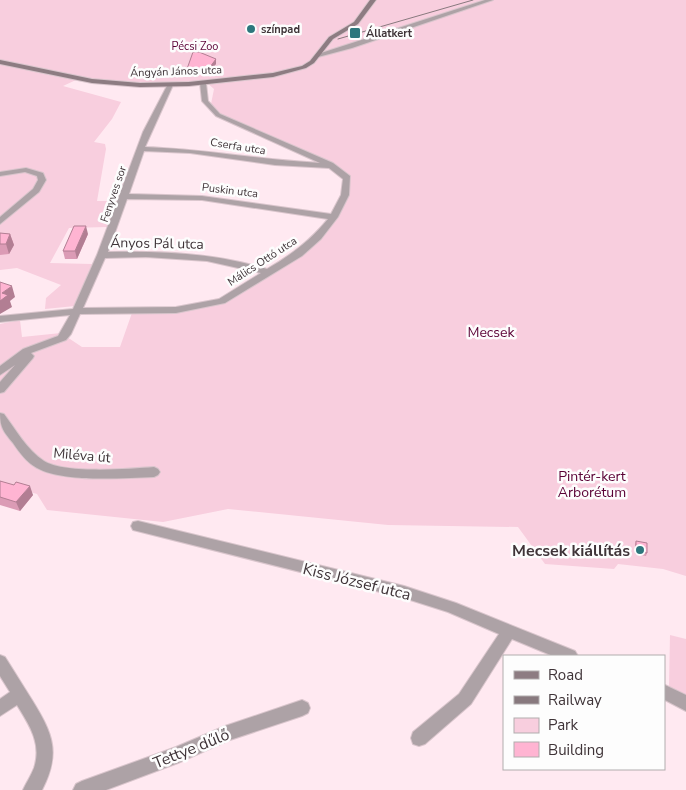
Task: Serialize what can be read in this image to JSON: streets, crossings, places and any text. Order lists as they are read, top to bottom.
{
  "streets": {
    "street": [
      "Ángyán János utca",
      "Cserfa utca",
      "Puskin utca",
      "Fenyves sor",
      "Ányos Pál utca",
      "Málics Ottó utca",
      "Miléva út",
      "Kiss József utca",
      "Tettye dűlő"
    ]
  },
  "crossings": [
    ["Ángyán János utca", "Fenyves sor"],
    ["Ángyán János utca", "Málics Ottó utca"],
    ["Cserfa utca", "Fenyves sor"],
    ["Cserfa utca", "Málics Ottó utca"],
    ["Puskin utca", "Fenyves sor"],
    ["Puskin utca", "Málics Ottó utca"],
    ["Fenyves sor", "Ányos Pál utca"],
    ["Fenyves sor", "Málics Ottó utca"],
    ["Ányos Pál utca", "Málics Ottó utca"]
  ],
  "parks": ["Pécsi Zoo", "Mecsek", "Pintér-kert Arborétum"],
  "places": {
    "other": ["színpad", "Mecsek kiállítás"],
    "transit": ["Állatkert"]
  },
  "legend": [
    "Road",
    "Railway",
    "Park",
    "Building"
  ]
}
